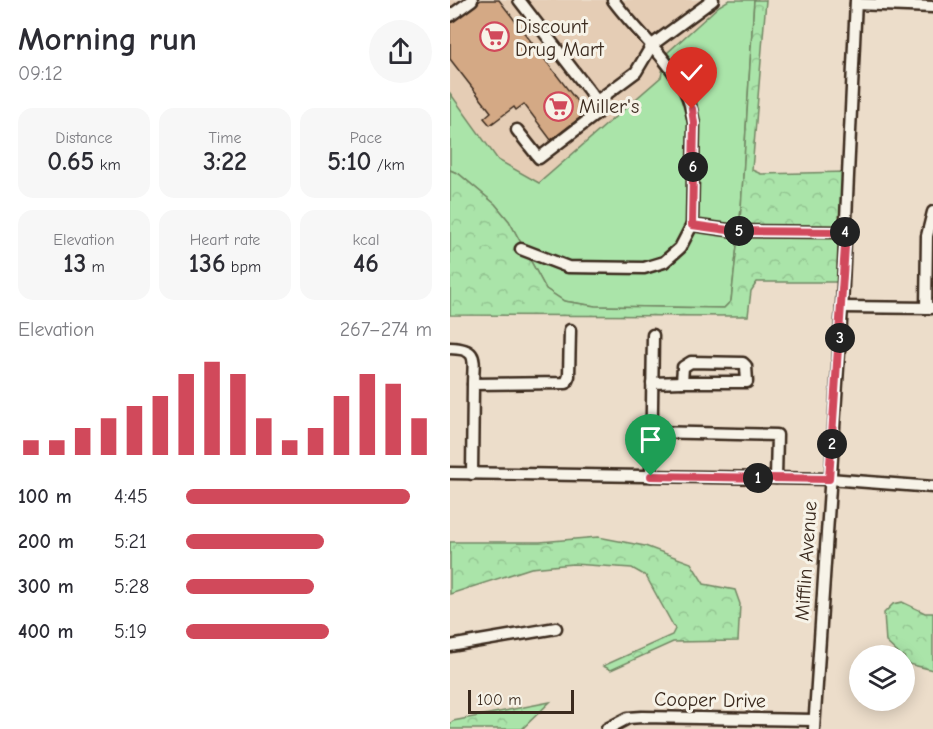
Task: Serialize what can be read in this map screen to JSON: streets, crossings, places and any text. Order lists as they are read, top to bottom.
{
  "streets": {
    "street": ["Mifflin Avenue", "Cooper Drive"]
  },
  "crossings": [
    ["Mifflin Avenue", "Cooper Drive"]
  ],
  "places": {
    "supermarket": ["Discount Drug Mart", "Miller's"]
  },
  "scale_bar": "100 m",
  "page": {
    "heading": ["Morning run", "09:12"],
    "stats": [
      ["Distance", "0.65 km"],
      ["Time", "3:22"],
      ["Pace", "5:10 /km"],
      ["Elevation", "13 m"],
      ["Heart rate", "136 bpm"],
      ["kcal", "46"]
    ],
    "pins": [
      "6",
      "5",
      "4",
      "3",
      "2",
      "1"
    ],
    "chart": ["Elevation", "267–274 m"],
    "list": [
      {
        "name": "100 m",
        "note": "4:45"
      },
      {
        "name": "200 m",
        "note": "5:21"
      },
      {
        "name": "300 m",
        "note": "5:28"
      },
      {
        "name": "400 m",
        "note": "5:19"
      }
    ],
    "scale": "100 m"
  }
}
